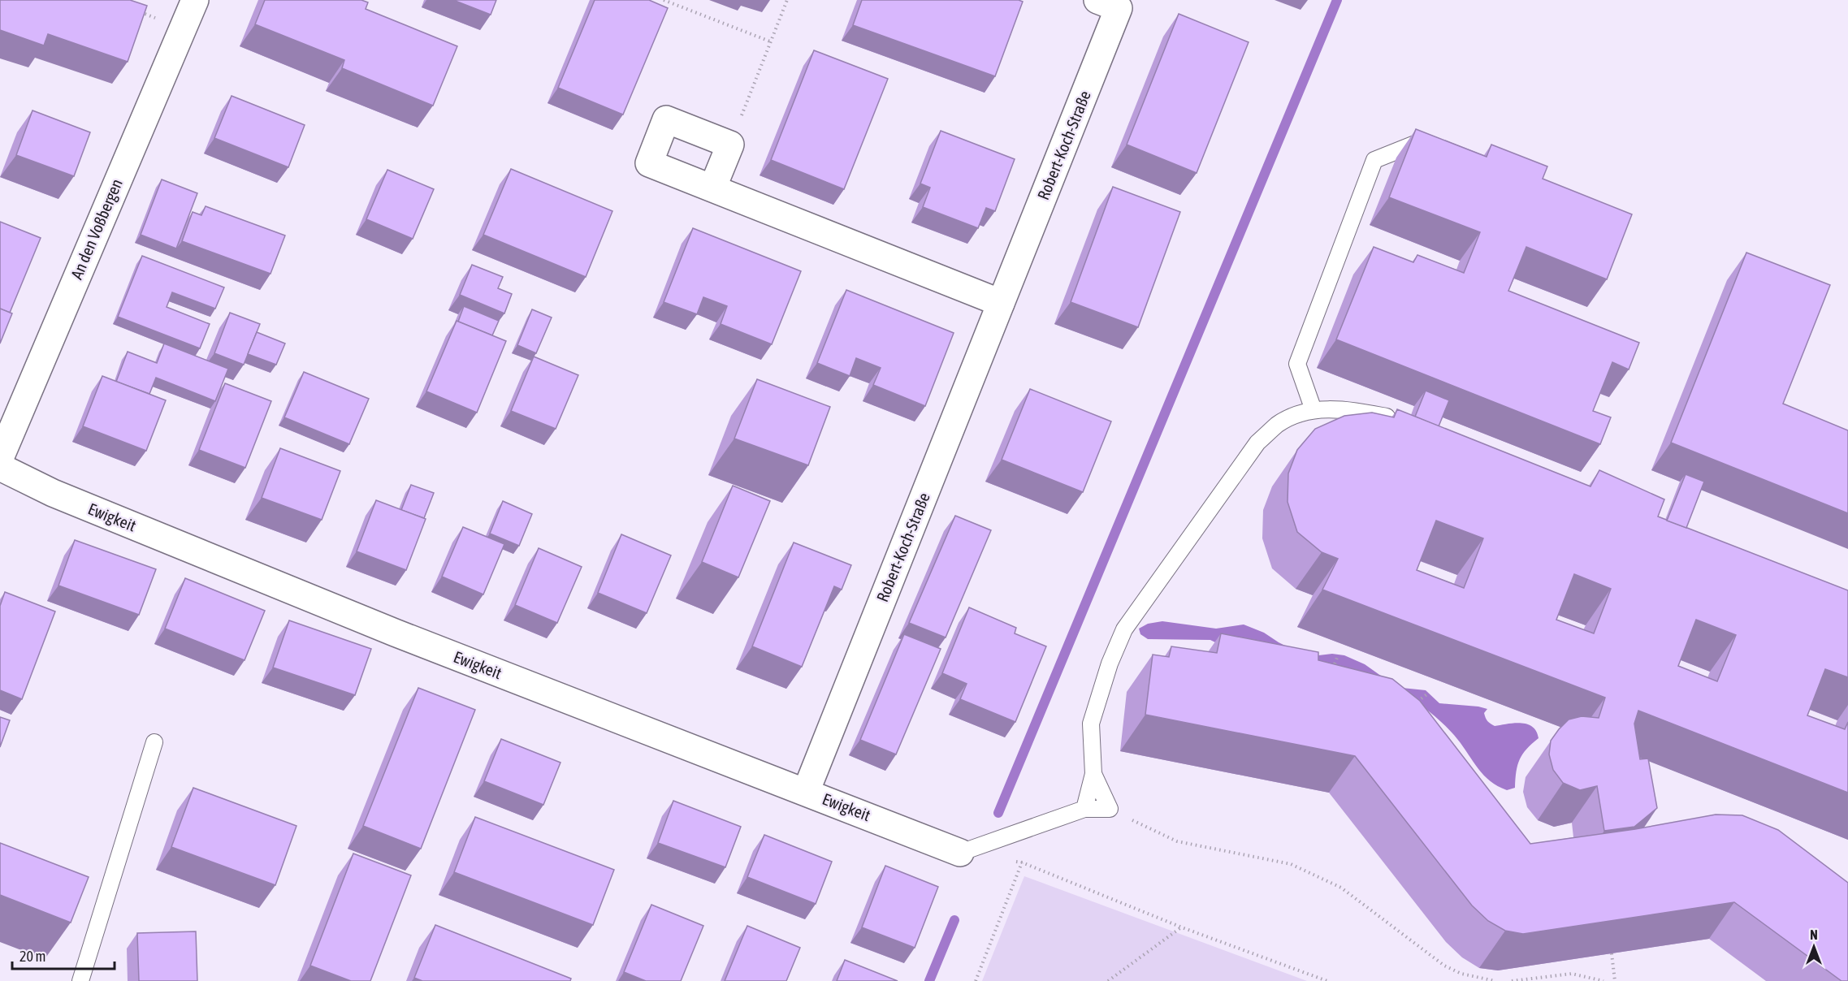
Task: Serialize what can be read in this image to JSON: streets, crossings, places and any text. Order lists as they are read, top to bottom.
{
  "streets": {
    "street": ["Robert-Koch-Straße", "An den Voßbergen", "Ewigkeit"]
  },
  "crossings": [
    ["Robert-Koch-Straße", "Ewigkeit"]
  ],
  "scale_bar": "20 m",
  "north": "top"
}
